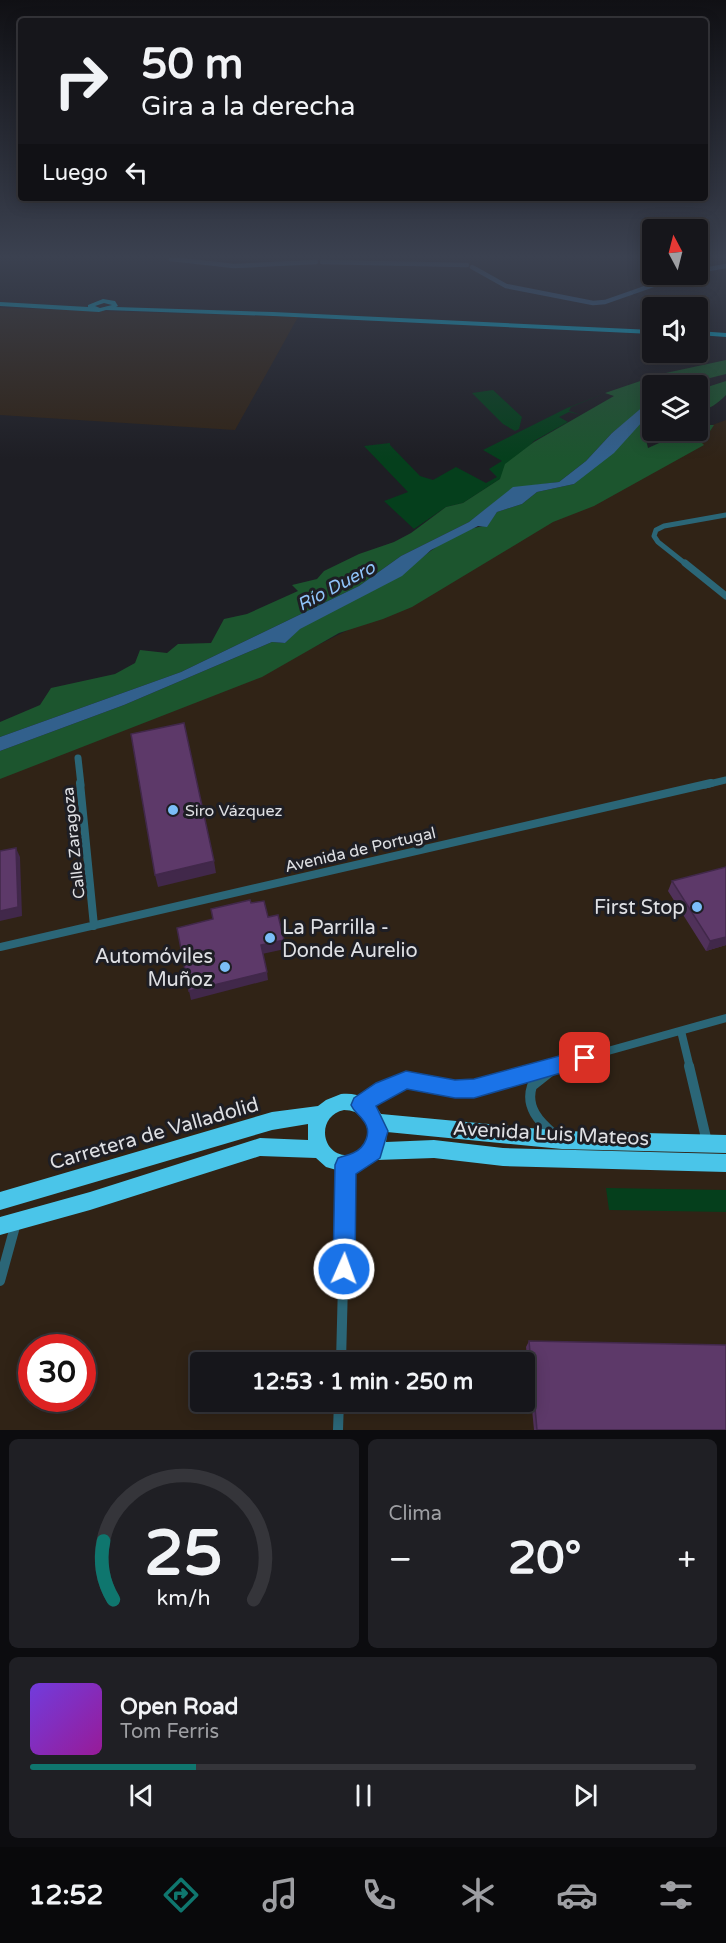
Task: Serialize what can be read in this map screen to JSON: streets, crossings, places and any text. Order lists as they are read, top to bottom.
{
  "streets": {
    "highway": ["Carretera de Valladolid", "Avenida Luis Mateos"],
    "street": ["Calle Zaragoza", "Avenida de Portugal"]
  },
  "crossings": [
    ["Calle Zaragoza", "Avenida de Portugal"],
    ["Carretera de Valladolid", "Avenida Luis Mateos"]
  ],
  "water": ["Río Duero"],
  "places": [
    "Siro Vázquez",
    "First Stop",
    "La Parrilla - Donde Aurelio",
    "Automóviles Muñoz"
  ],
  "north": "top",
  "page": {
    "turn": ["50 m", "Gira a la derecha"],
    "then": "Luego",
    "limit": "30",
    "trip": "12:53 · 1 min · 250 m",
    "tile": "Clima",
    "heat": ["−", "20°", "+"],
    "song": ["Open Road", "Tom Ferris"],
    "tabs": "12:52",
    "gauge": ["25", "km/h"]
  }
}
